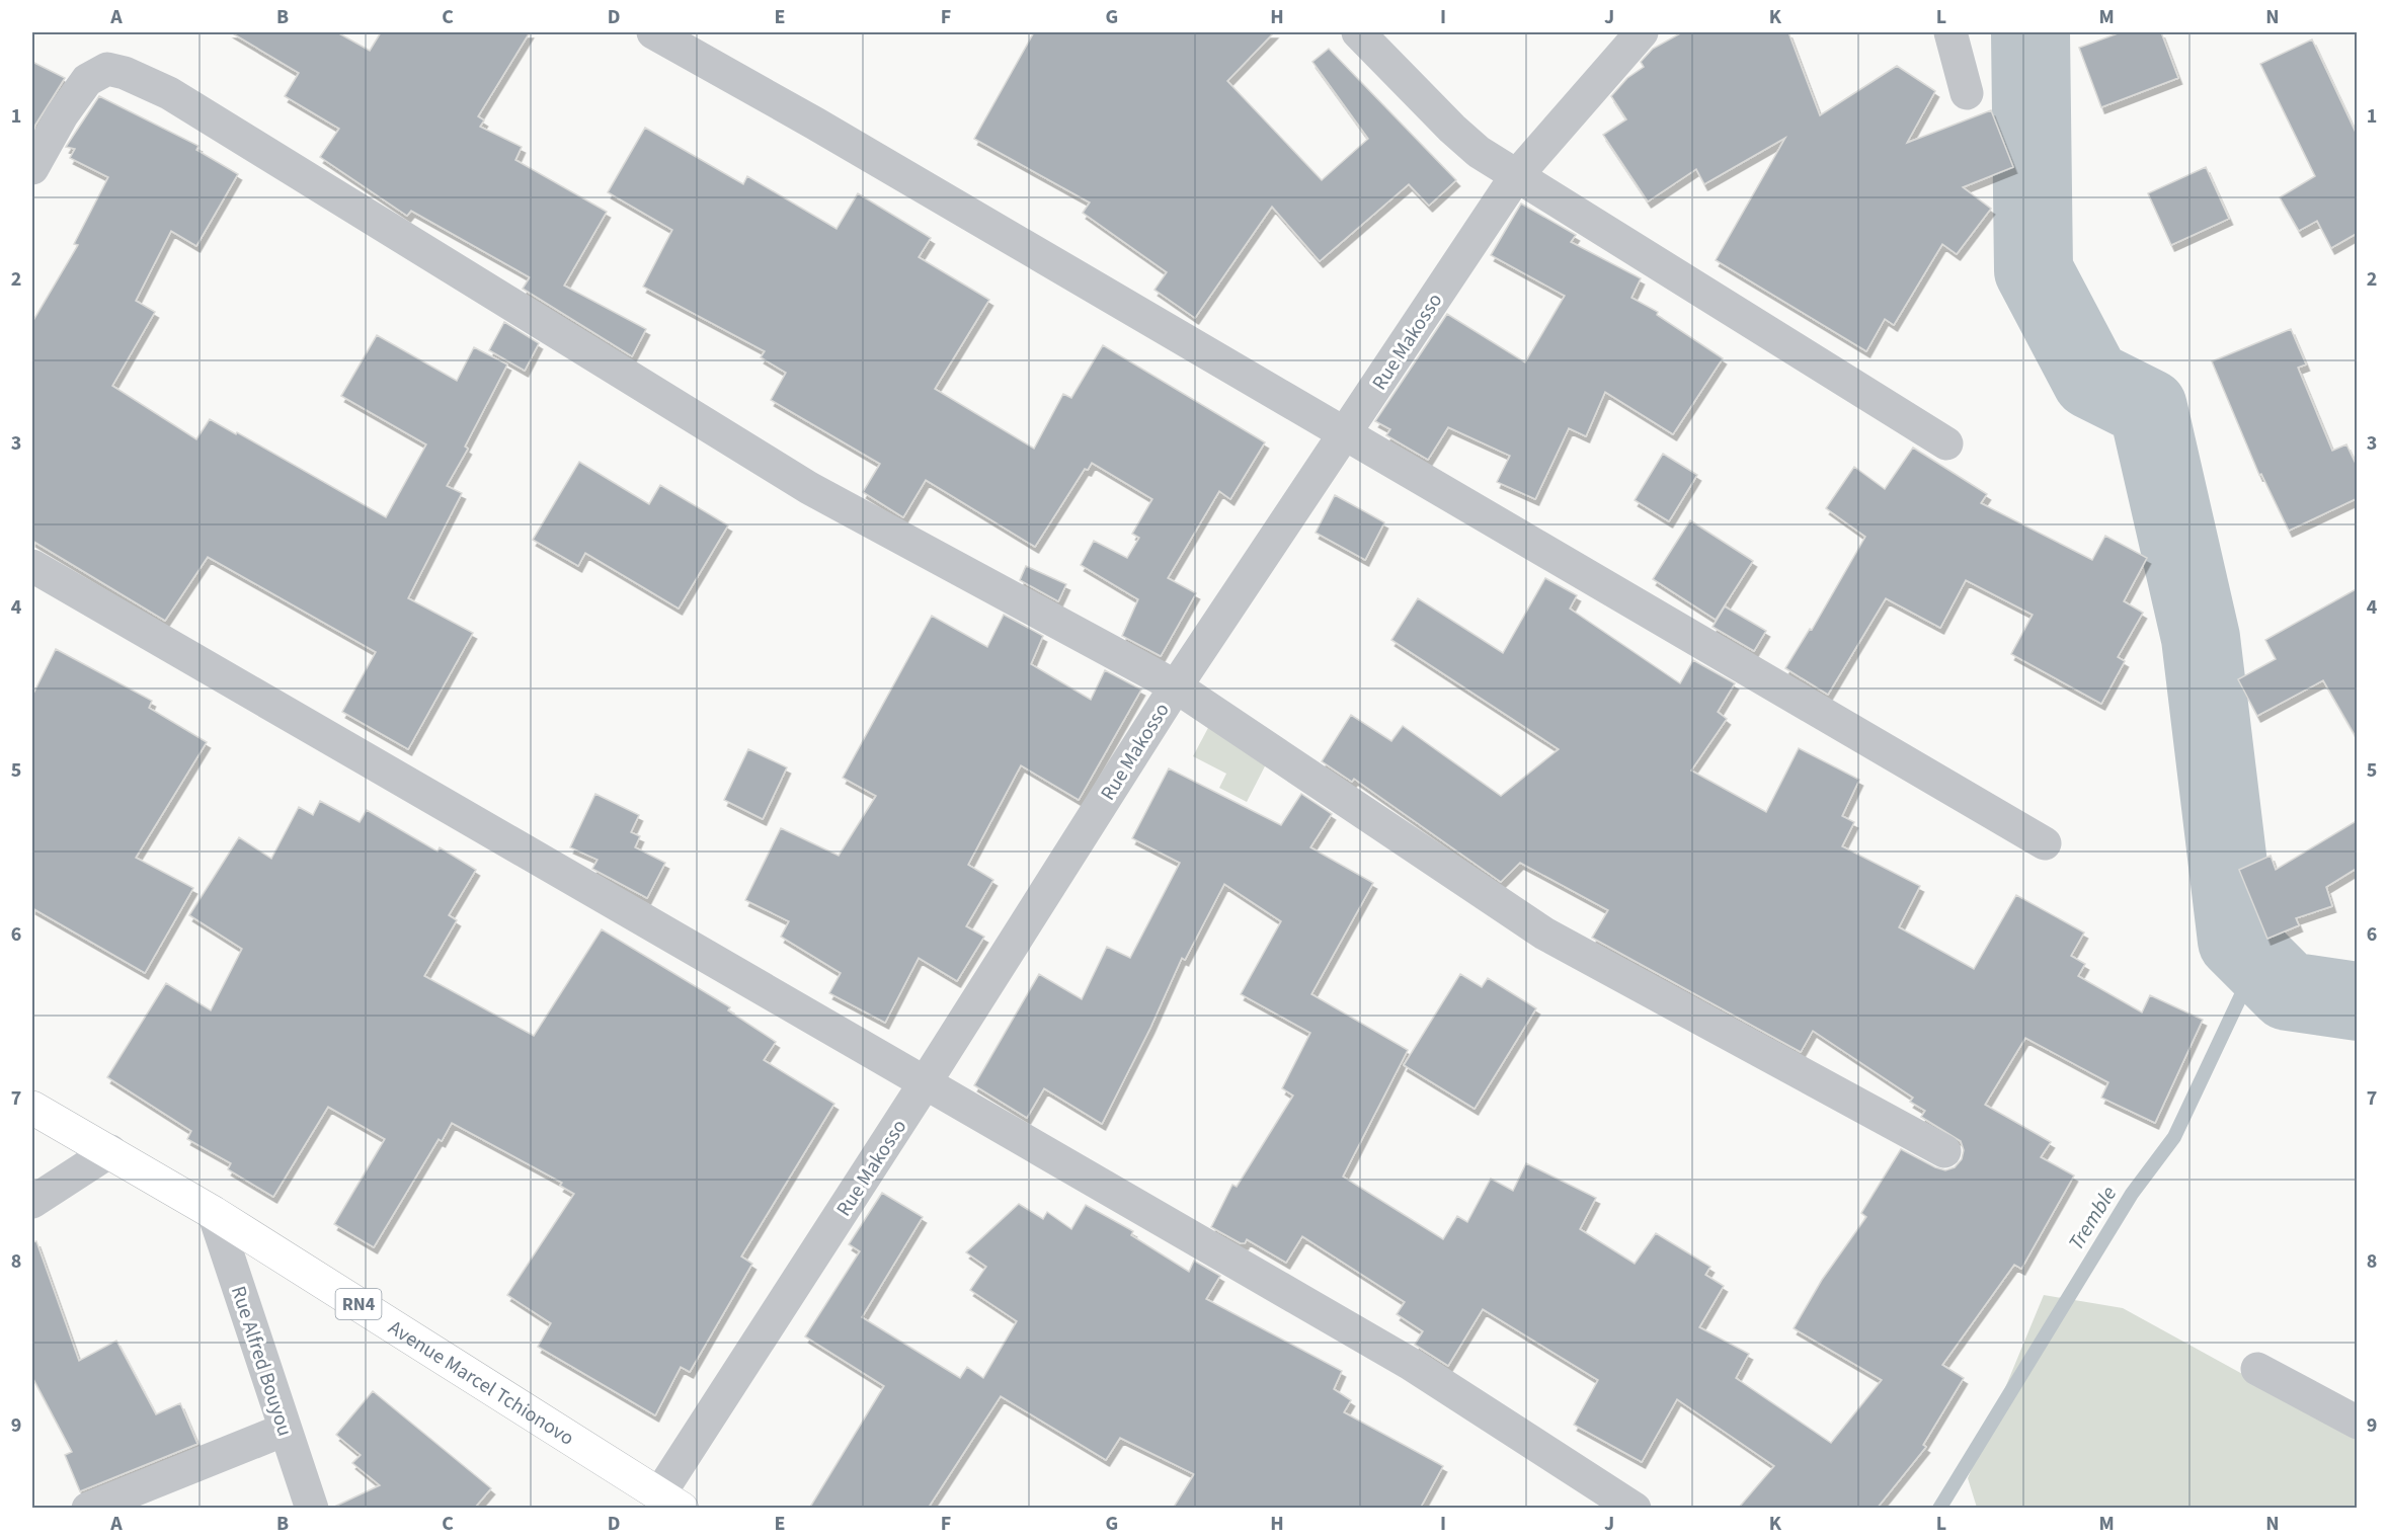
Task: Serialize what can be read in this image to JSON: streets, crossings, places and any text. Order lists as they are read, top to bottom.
{
  "streets": {
    "highway": ["RN4", "Avenue Marcel Tchionovo"],
    "street": ["Rue Makosso", "Rue Alfred Bouyou"]
  },
  "crossings": [
    ["Rue Makosso", "Avenue Marcel Tchionovo"],
    ["Rue Alfred Bouyou", "Avenue Marcel Tchionovo"]
  ],
  "water": ["Tremble"],
  "grid": {
    "columns": [
      "A",
      "B",
      "C",
      "D",
      "E",
      "F",
      "G",
      "H",
      "I",
      "J",
      "K",
      "L",
      "M",
      "N"
    ],
    "rows": [
      "1",
      "2",
      "3",
      "4",
      "5",
      "6",
      "7",
      "8",
      "9"
    ]
  }
}
